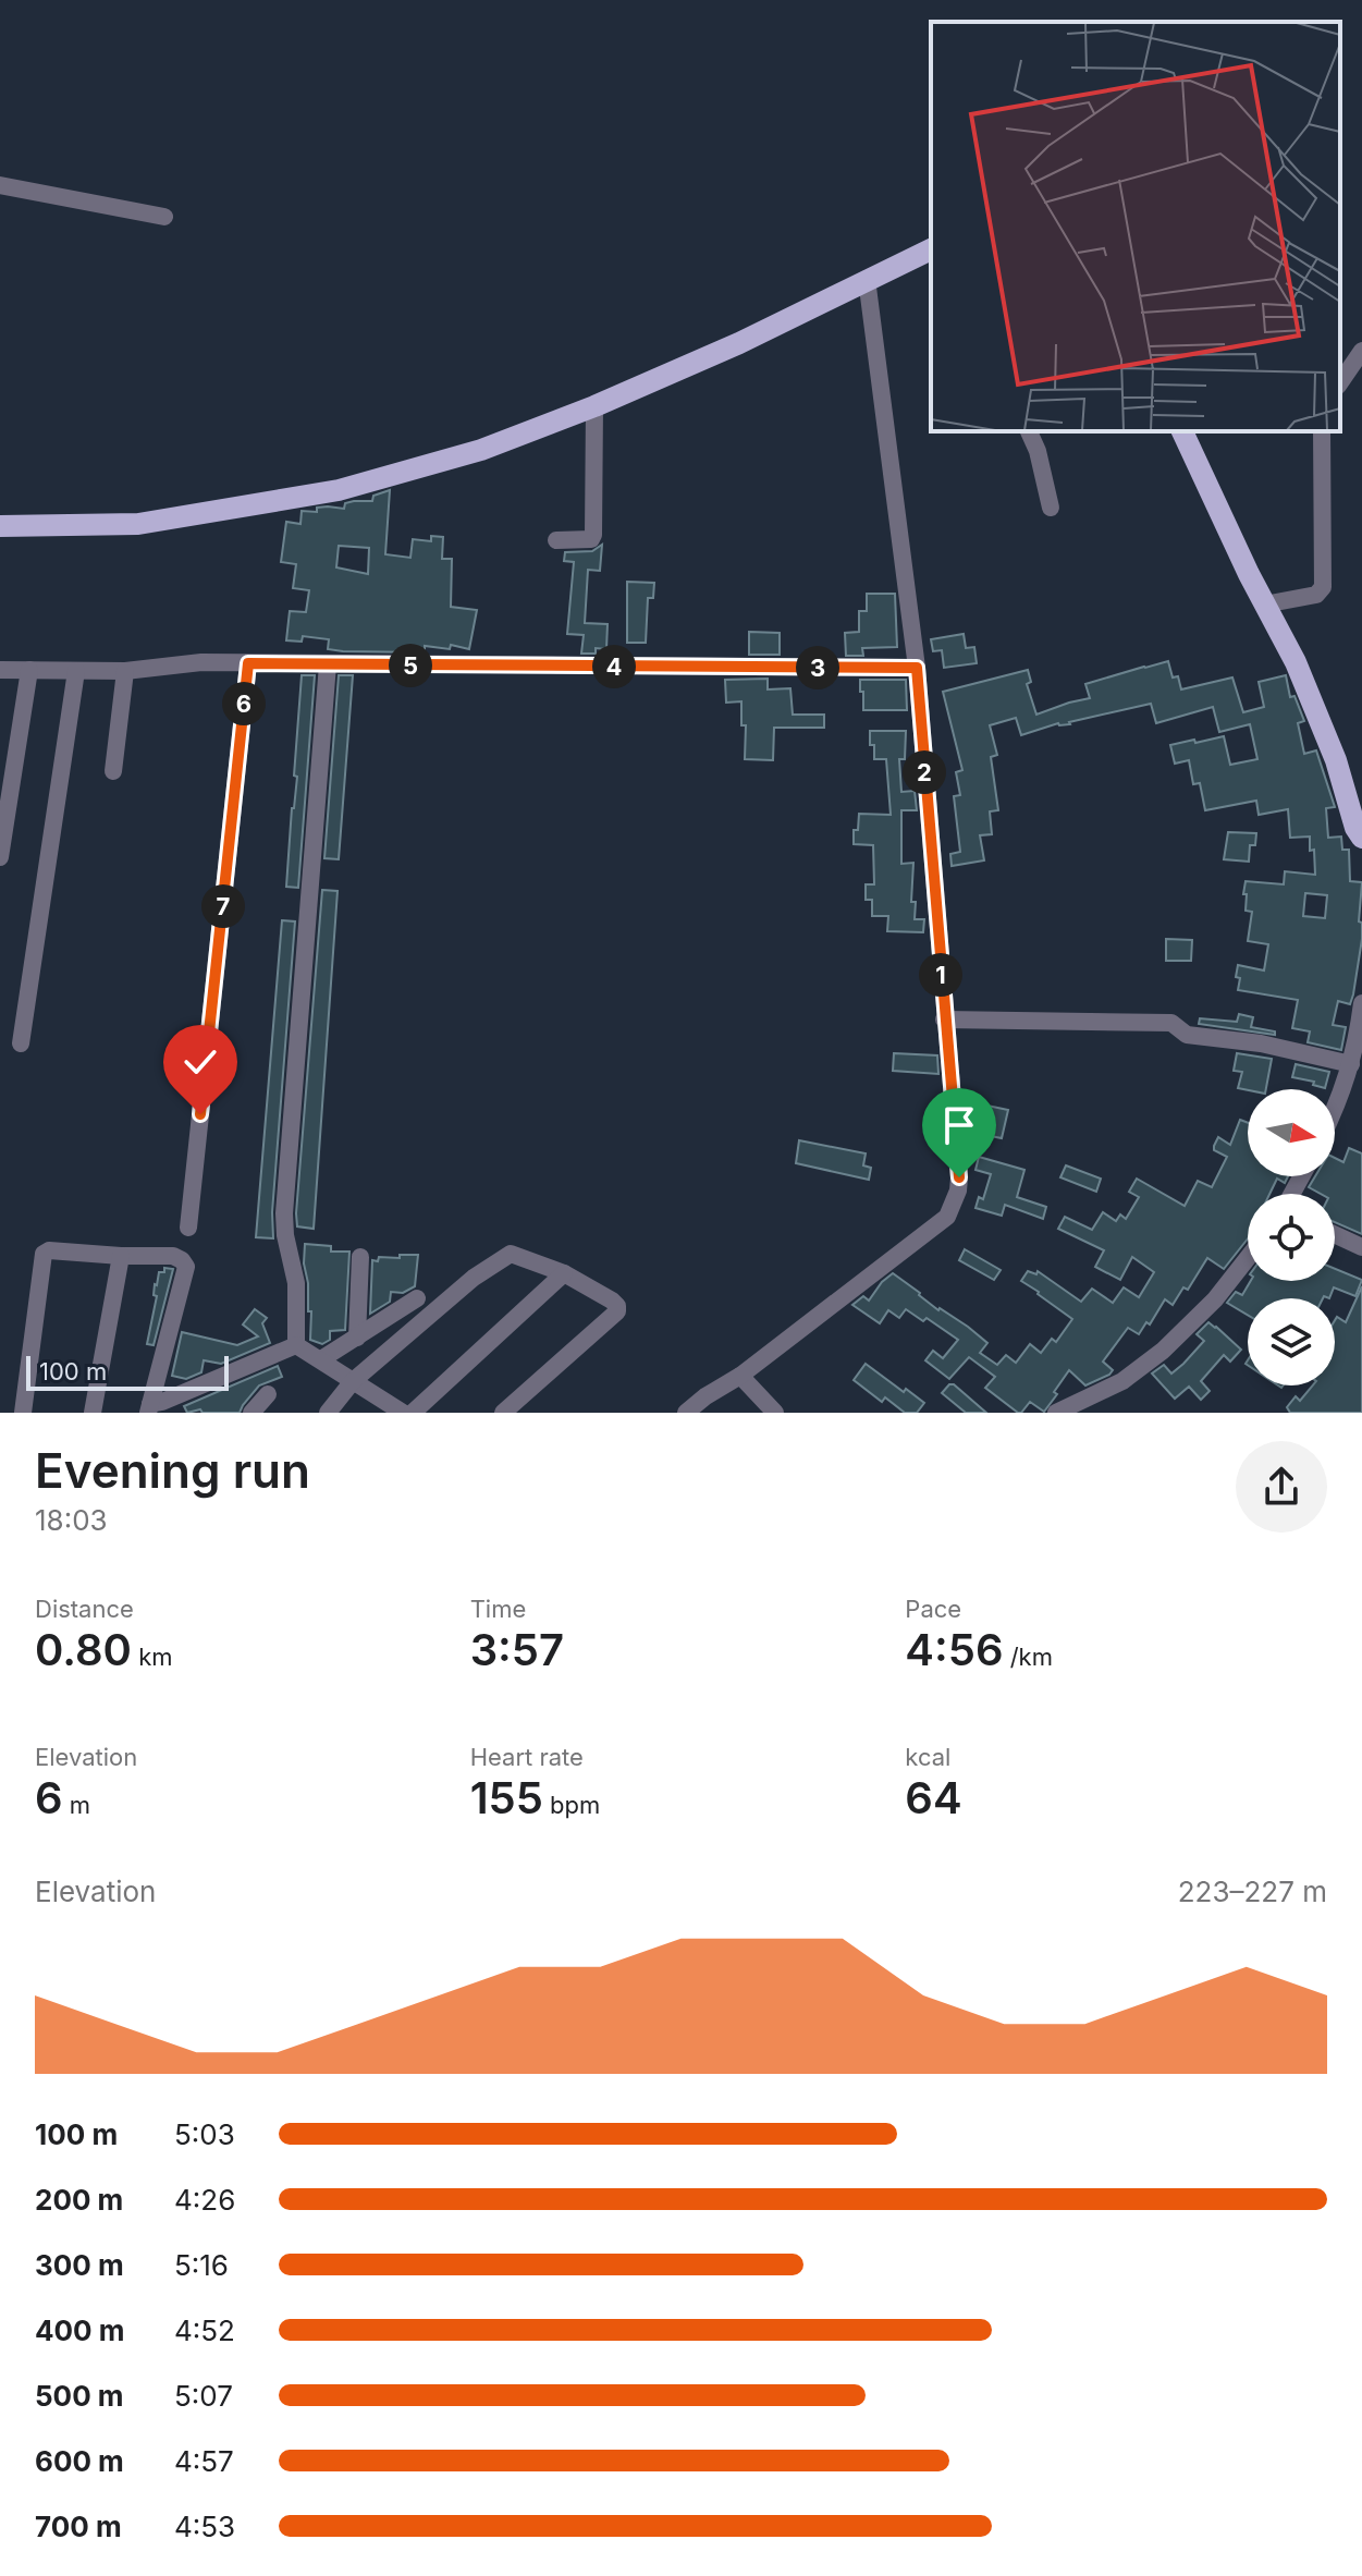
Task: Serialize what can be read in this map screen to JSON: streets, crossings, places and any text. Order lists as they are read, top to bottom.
{
  "scale_bar": "100 m",
  "north": "right",
  "page": {
    "pins": [
      "5",
      "4",
      "3",
      "6",
      "2",
      "7",
      "1"
    ],
    "scale": "100 m",
    "heading": ["Evening run", "18:03"],
    "stats": [
      ["Distance", "0.80 km"],
      ["Time", "3:57"],
      ["Pace", "4:56 /km"],
      ["Elevation", "6 m"],
      ["Heart rate", "155 bpm"],
      ["kcal", "64"]
    ],
    "chart": ["Elevation", "223–227 m"],
    "list": [
      {
        "name": "100 m",
        "note": "5:03"
      },
      {
        "name": "200 m",
        "note": "4:26"
      },
      {
        "name": "300 m",
        "note": "5:16"
      },
      {
        "name": "400 m",
        "note": "4:52"
      },
      {
        "name": "500 m",
        "note": "5:07"
      },
      {
        "name": "600 m",
        "note": "4:57"
      },
      {
        "name": "700 m",
        "note": "4:53"
      }
    ]
  }
}
